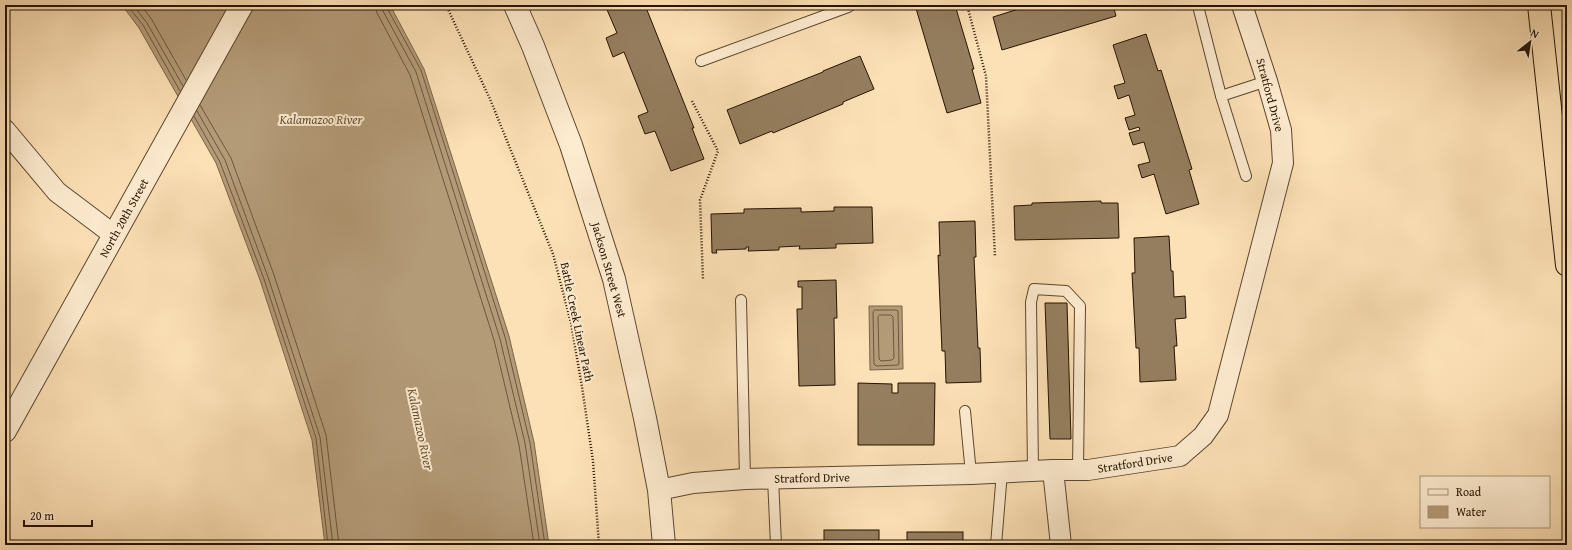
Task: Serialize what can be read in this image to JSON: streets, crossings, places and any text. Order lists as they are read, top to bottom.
{
  "streets": {
    "street": ["Stratford Drive", "North 20th Street", "Jackson Street West"],
    "path": ["Battle Creek Linear Path"]
  },
  "crossings": [
    ["Stratford Drive", "Jackson Street West"]
  ],
  "water": ["Kalamazoo River"],
  "legend": ["Road", "Water"],
  "scale_bar": "20 m",
  "north": "top right"
}
